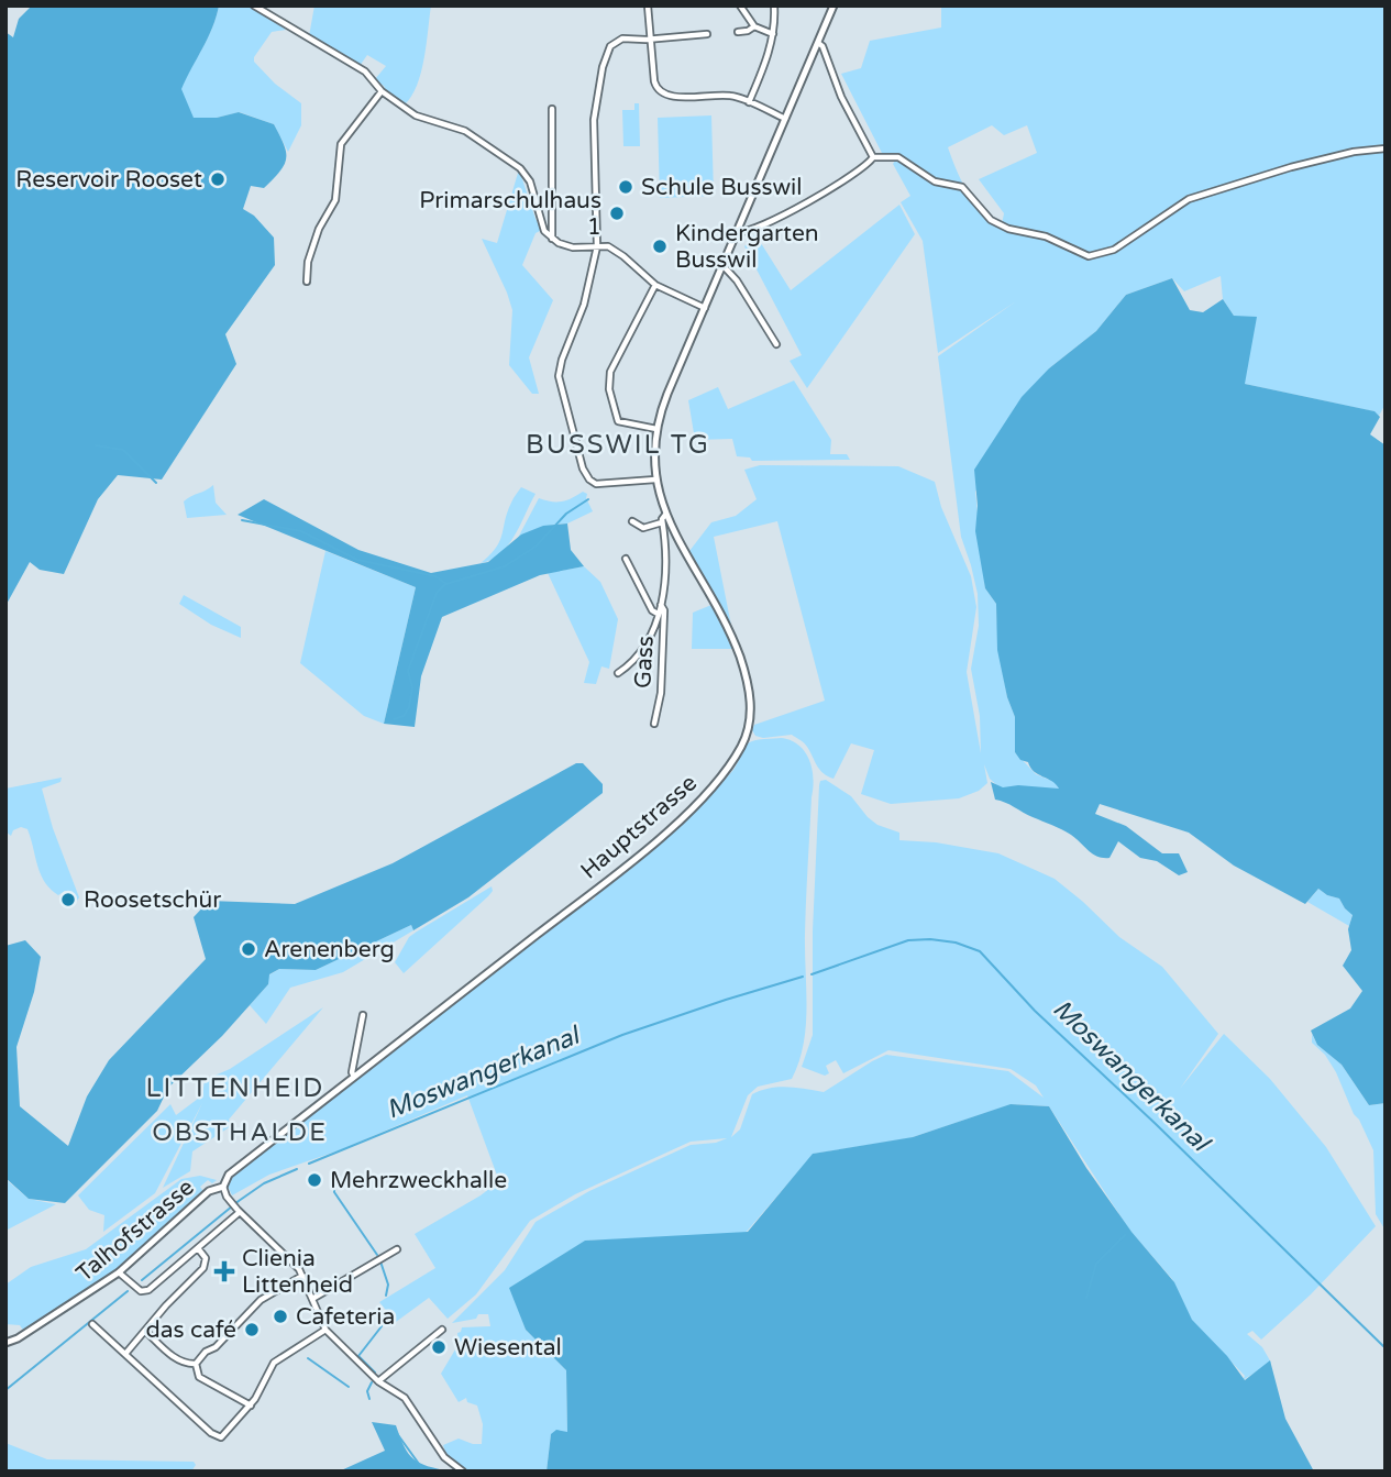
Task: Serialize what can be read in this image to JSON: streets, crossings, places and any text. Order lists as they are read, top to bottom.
{
  "streets": {
    "street": ["Gass", "Hauptstrasse", "Talhofstrasse"]
  },
  "crossings": [
    ["Hauptstrasse", "Talhofstrasse"]
  ],
  "districts": ["BUSSWIL TG", "LITTENHEID", "OBSTHALDE"],
  "water": ["Moswangerkanal"],
  "places": {
    "other": [
      "Reservoir Rooset",
      "Schule Busswil",
      "Primarschulhaus 1",
      "Kindergarten Busswil",
      "Roosetschür",
      "Arenenberg",
      "Mehrzweckhalle",
      "Cafeteria",
      "das café",
      "Wiesental"
    ],
    "health": ["Clienia Littenheid"]
  }
}
